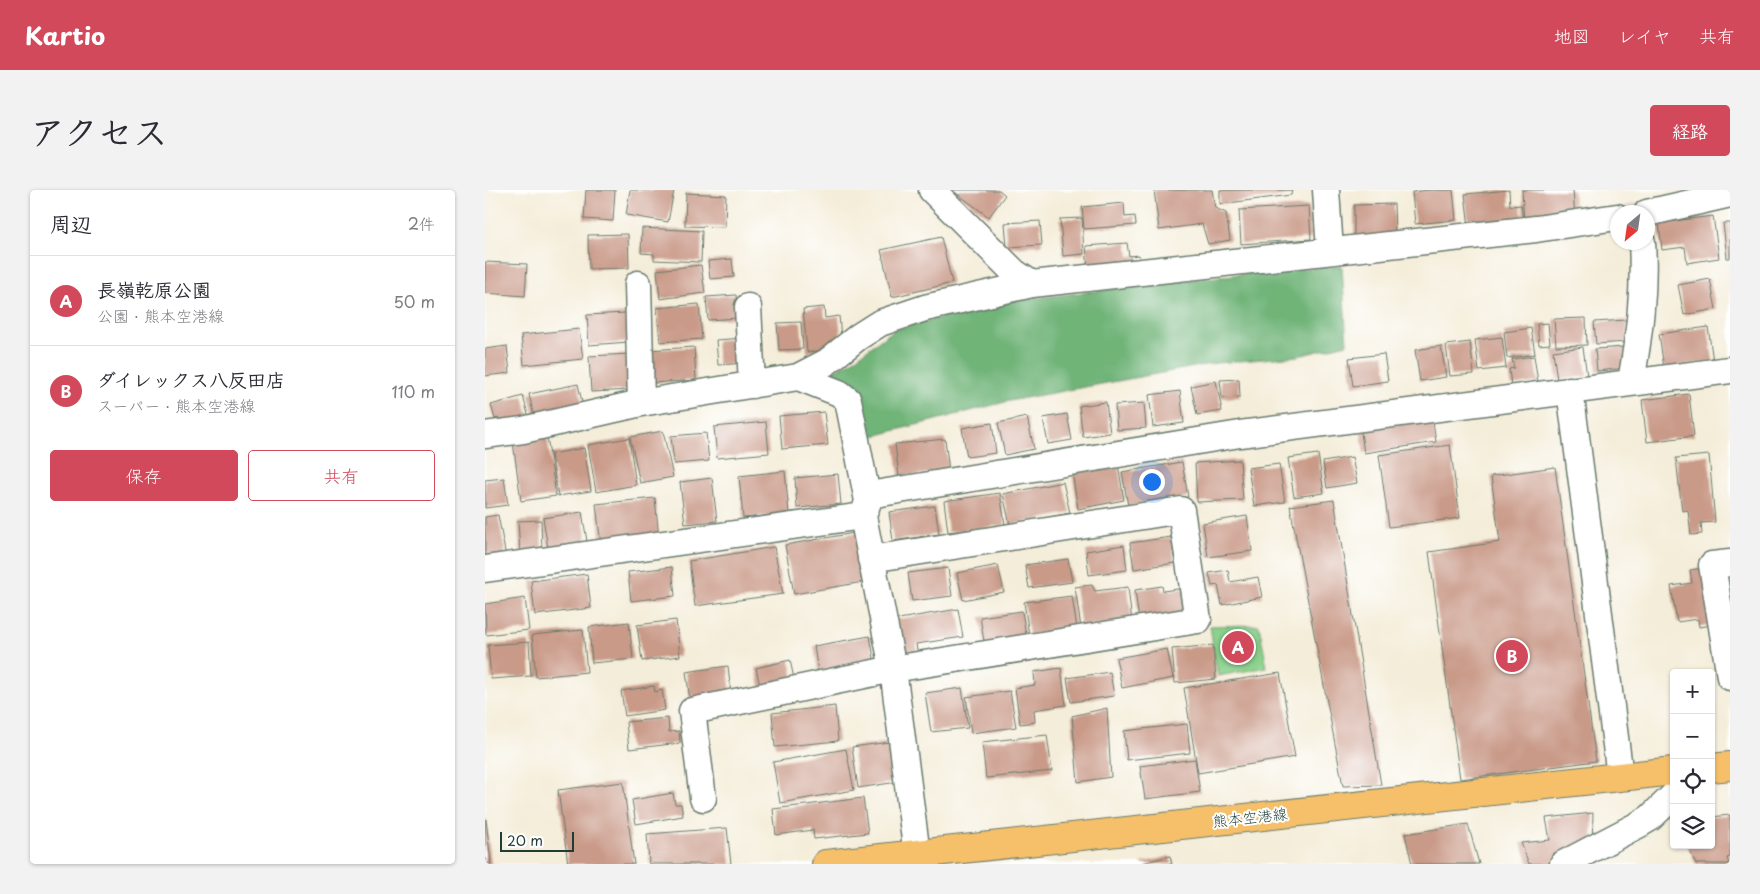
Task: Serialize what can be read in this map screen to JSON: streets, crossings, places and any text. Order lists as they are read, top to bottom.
{
  "streets": {
    "main road": ["熊本空港線"]
  },
  "scale_bar": "20 m",
  "north": "bottom left",
  "page": {
    "header": "Kartio",
    "nav": ["地図", "レイヤ", "共有"],
    "title": "アクセス",
    "buttons": [
      "経路",
      ["保存", "共有"]
    ],
    "heading": ["周辺", "2件"],
    "list": [
      {
        "mark": "A",
        "name": "長嶺乾原公園",
        "note": "公園 · 熊本空港線",
        "value": "50 m"
      },
      {
        "mark": "B",
        "name": "ダイレックス八反田店",
        "note": "スーパー · 熊本空港線",
        "value": "110 m"
      }
    ],
    "pins": ["A", "B"],
    "map_buttons": ["+", "−"],
    "scale": "20 m"
  }
}
